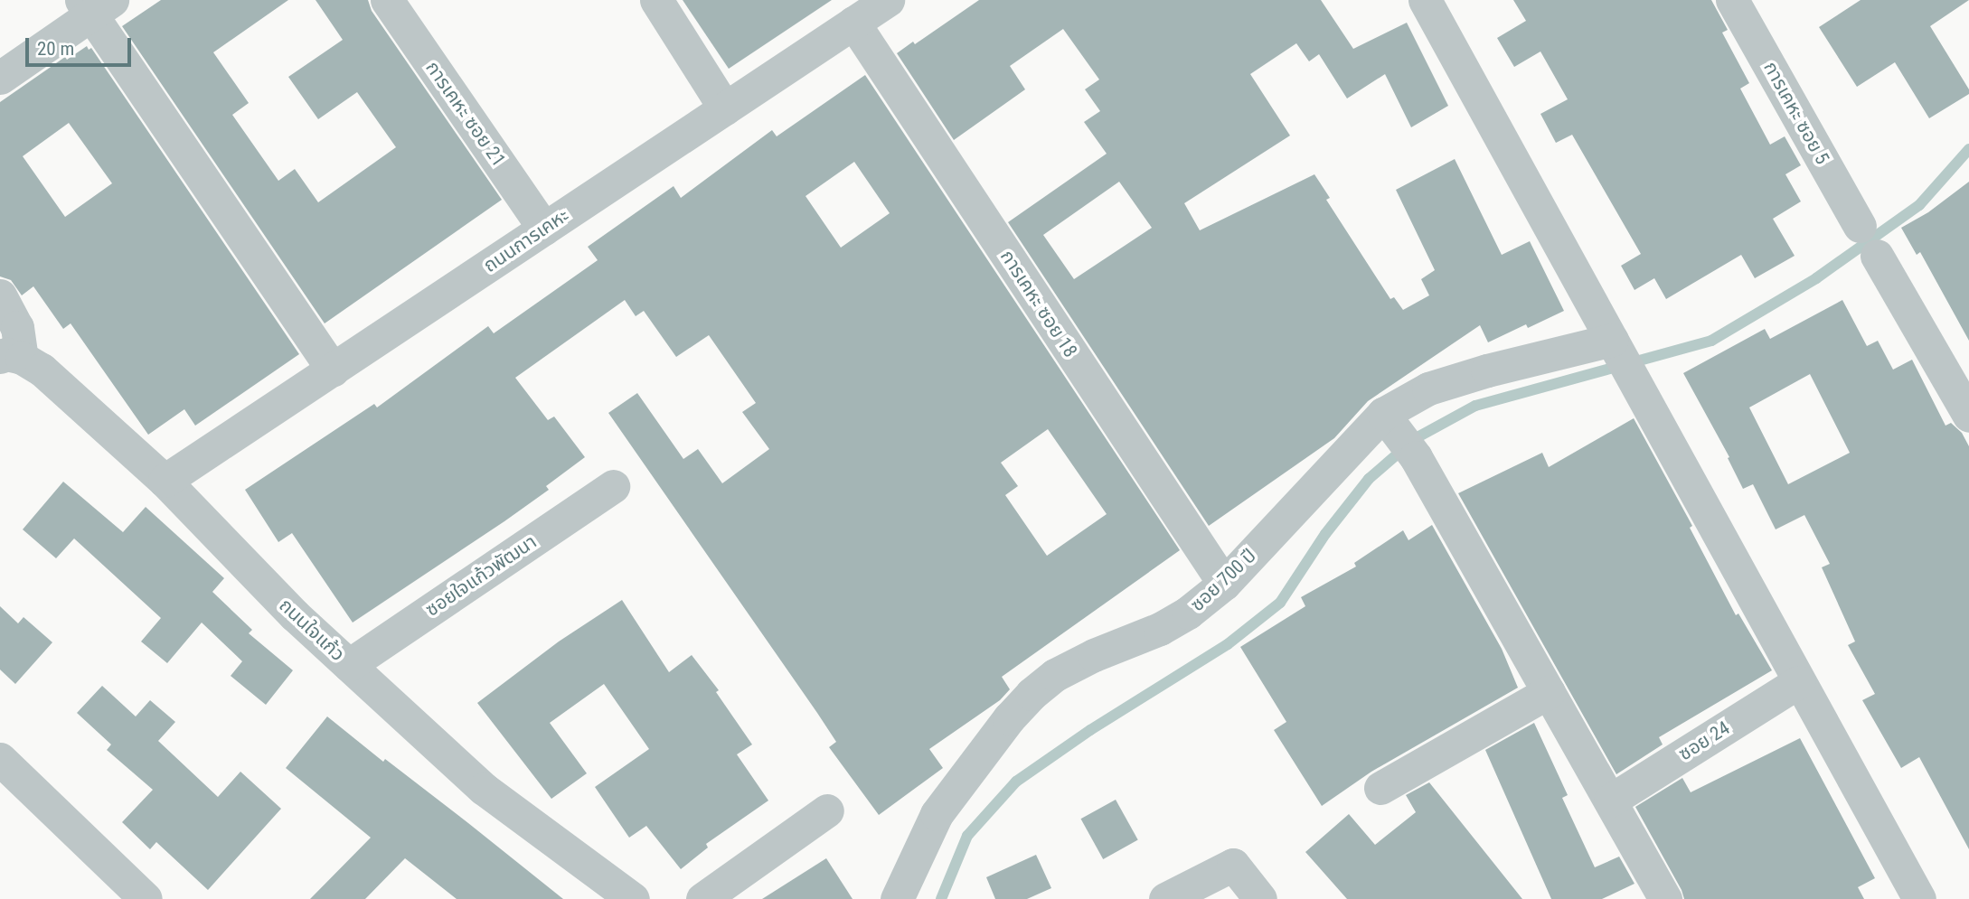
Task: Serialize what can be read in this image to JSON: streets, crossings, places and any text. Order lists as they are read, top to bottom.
{
  "streets": {
    "street": [
      "การเคหะ ซอย 5",
      "การเคหะ ซอย 21",
      "ถนนการเคหะ",
      "การเคหะ ซอย 18",
      "ซอยใจแก้วพัฒนา",
      "ซอย 700 ปี",
      "ถนนใจแก้ว",
      "ซอย 24"
    ]
  },
  "crossings": [
    ["การเคหะ ซอย 21", "ถนนการเคหะ"],
    ["ถนนการเคหะ", "การเคหะ ซอย 18"],
    ["ถนนการเคหะ", "ถนนใจแก้ว"],
    ["การเคหะ ซอย 18", "ซอย 700 ปี"],
    ["ซอยใจแก้วพัฒนา", "ถนนใจแก้ว"]
  ],
  "scale_bar": "20 m"
}
